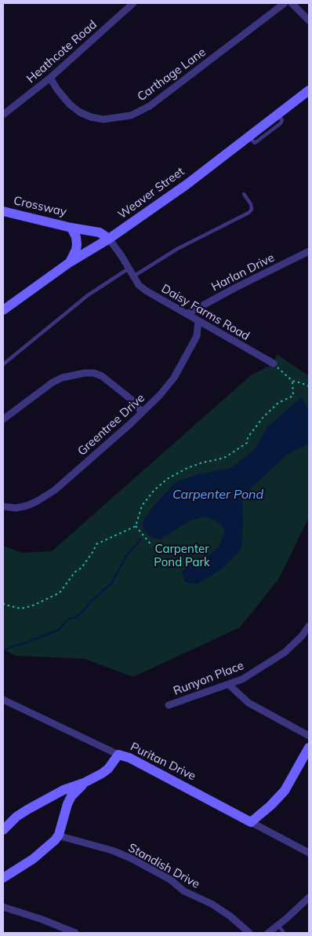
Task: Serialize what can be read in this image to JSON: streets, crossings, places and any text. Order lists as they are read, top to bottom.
{
  "streets": {
    "street": [
      "Heathcote Road",
      "Carthage Lane",
      "Weaver Street",
      "Crossway",
      "Harlan Drive",
      "Daisy Farms Road",
      "Greentree Drive",
      "Runyon Place",
      "Puritan Drive",
      "Standish Drive"
    ]
  },
  "crossings": [
    ["Heathcote Road", "Carthage Lane"],
    ["Weaver Street", "Crossway"],
    ["Weaver Street", "Daisy Farms Road"],
    ["Crossway", "Daisy Farms Road"],
    ["Harlan Drive", "Daisy Farms Road"],
    ["Daisy Farms Road", "Greentree Drive"]
  ],
  "water": ["Carpenter Pond"],
  "parks": ["Carpenter Pond Park"]
}
